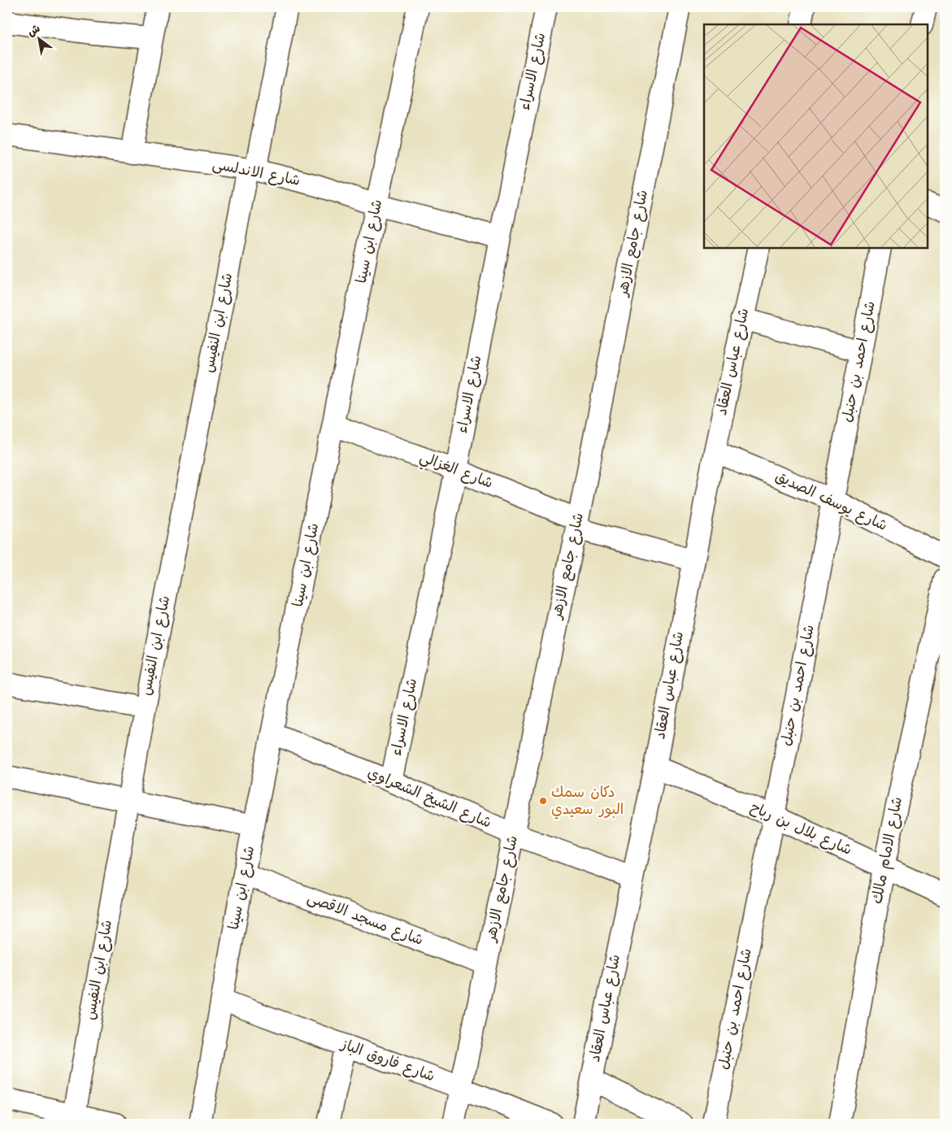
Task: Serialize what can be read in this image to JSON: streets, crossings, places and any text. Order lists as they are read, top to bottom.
{
  "streets": {
    "street": [
      "شارع الاسراء",
      "شارع الاندلسى",
      "شارع ابن سينا",
      "شارع جامع الازهر",
      "شارع ابن النفيس",
      "شارع عباس العقاد",
      "شارع احمد بن حنبل",
      "شارع الغزالي",
      "شارع يوسف الصديق",
      "شارع الشيخ الشعراوي",
      "شارع بلال بن رباح",
      "شارع الامام مالك",
      "شارع مسجد الاقصى",
      "شارع فاروق الباز"
    ]
  },
  "crossings": [
    ["شارع الاسراء", "شارع الاندلسى"],
    ["شارع الاسراء", "شارع الغزالي"],
    ["شارع الاسراء", "شارع الشيخ الشعراوي"],
    ["شارع الاندلسى", "شارع ابن سينا"],
    ["شارع الاندلسى", "شارع ابن النفيس"],
    ["شارع ابن سينا", "شارع الغزالي"],
    ["شارع ابن سينا", "شارع الشيخ الشعراوي"],
    ["شارع ابن سينا", "شارع مسجد الاقصى"],
    ["شارع ابن سينا", "شارع فاروق الباز"],
    ["شارع جامع الازهر", "شارع الغزالي"],
    ["شارع جامع الازهر", "شارع الشيخ الشعراوي"],
    ["شارع جامع الازهر", "شارع مسجد الاقصى"],
    ["شارع جامع الازهر", "شارع فاروق الباز"],
    ["شارع عباس العقاد", "شارع الغزالي"],
    ["شارع عباس العقاد", "شارع يوسف الصديق"],
    ["شارع عباس العقاد", "شارع الشيخ الشعراوي"],
    ["شارع عباس العقاد", "شارع بلال بن رباح"],
    ["شارع احمد بن حنبل", "شارع يوسف الصديق"],
    ["شارع احمد بن حنبل", "شارع بلال بن رباح"],
    ["شارع بلال بن رباح", "شارع الامام مالك"]
  ],
  "places": ["دكان سمك البور سعيدي"],
  "north": "top left"
}
